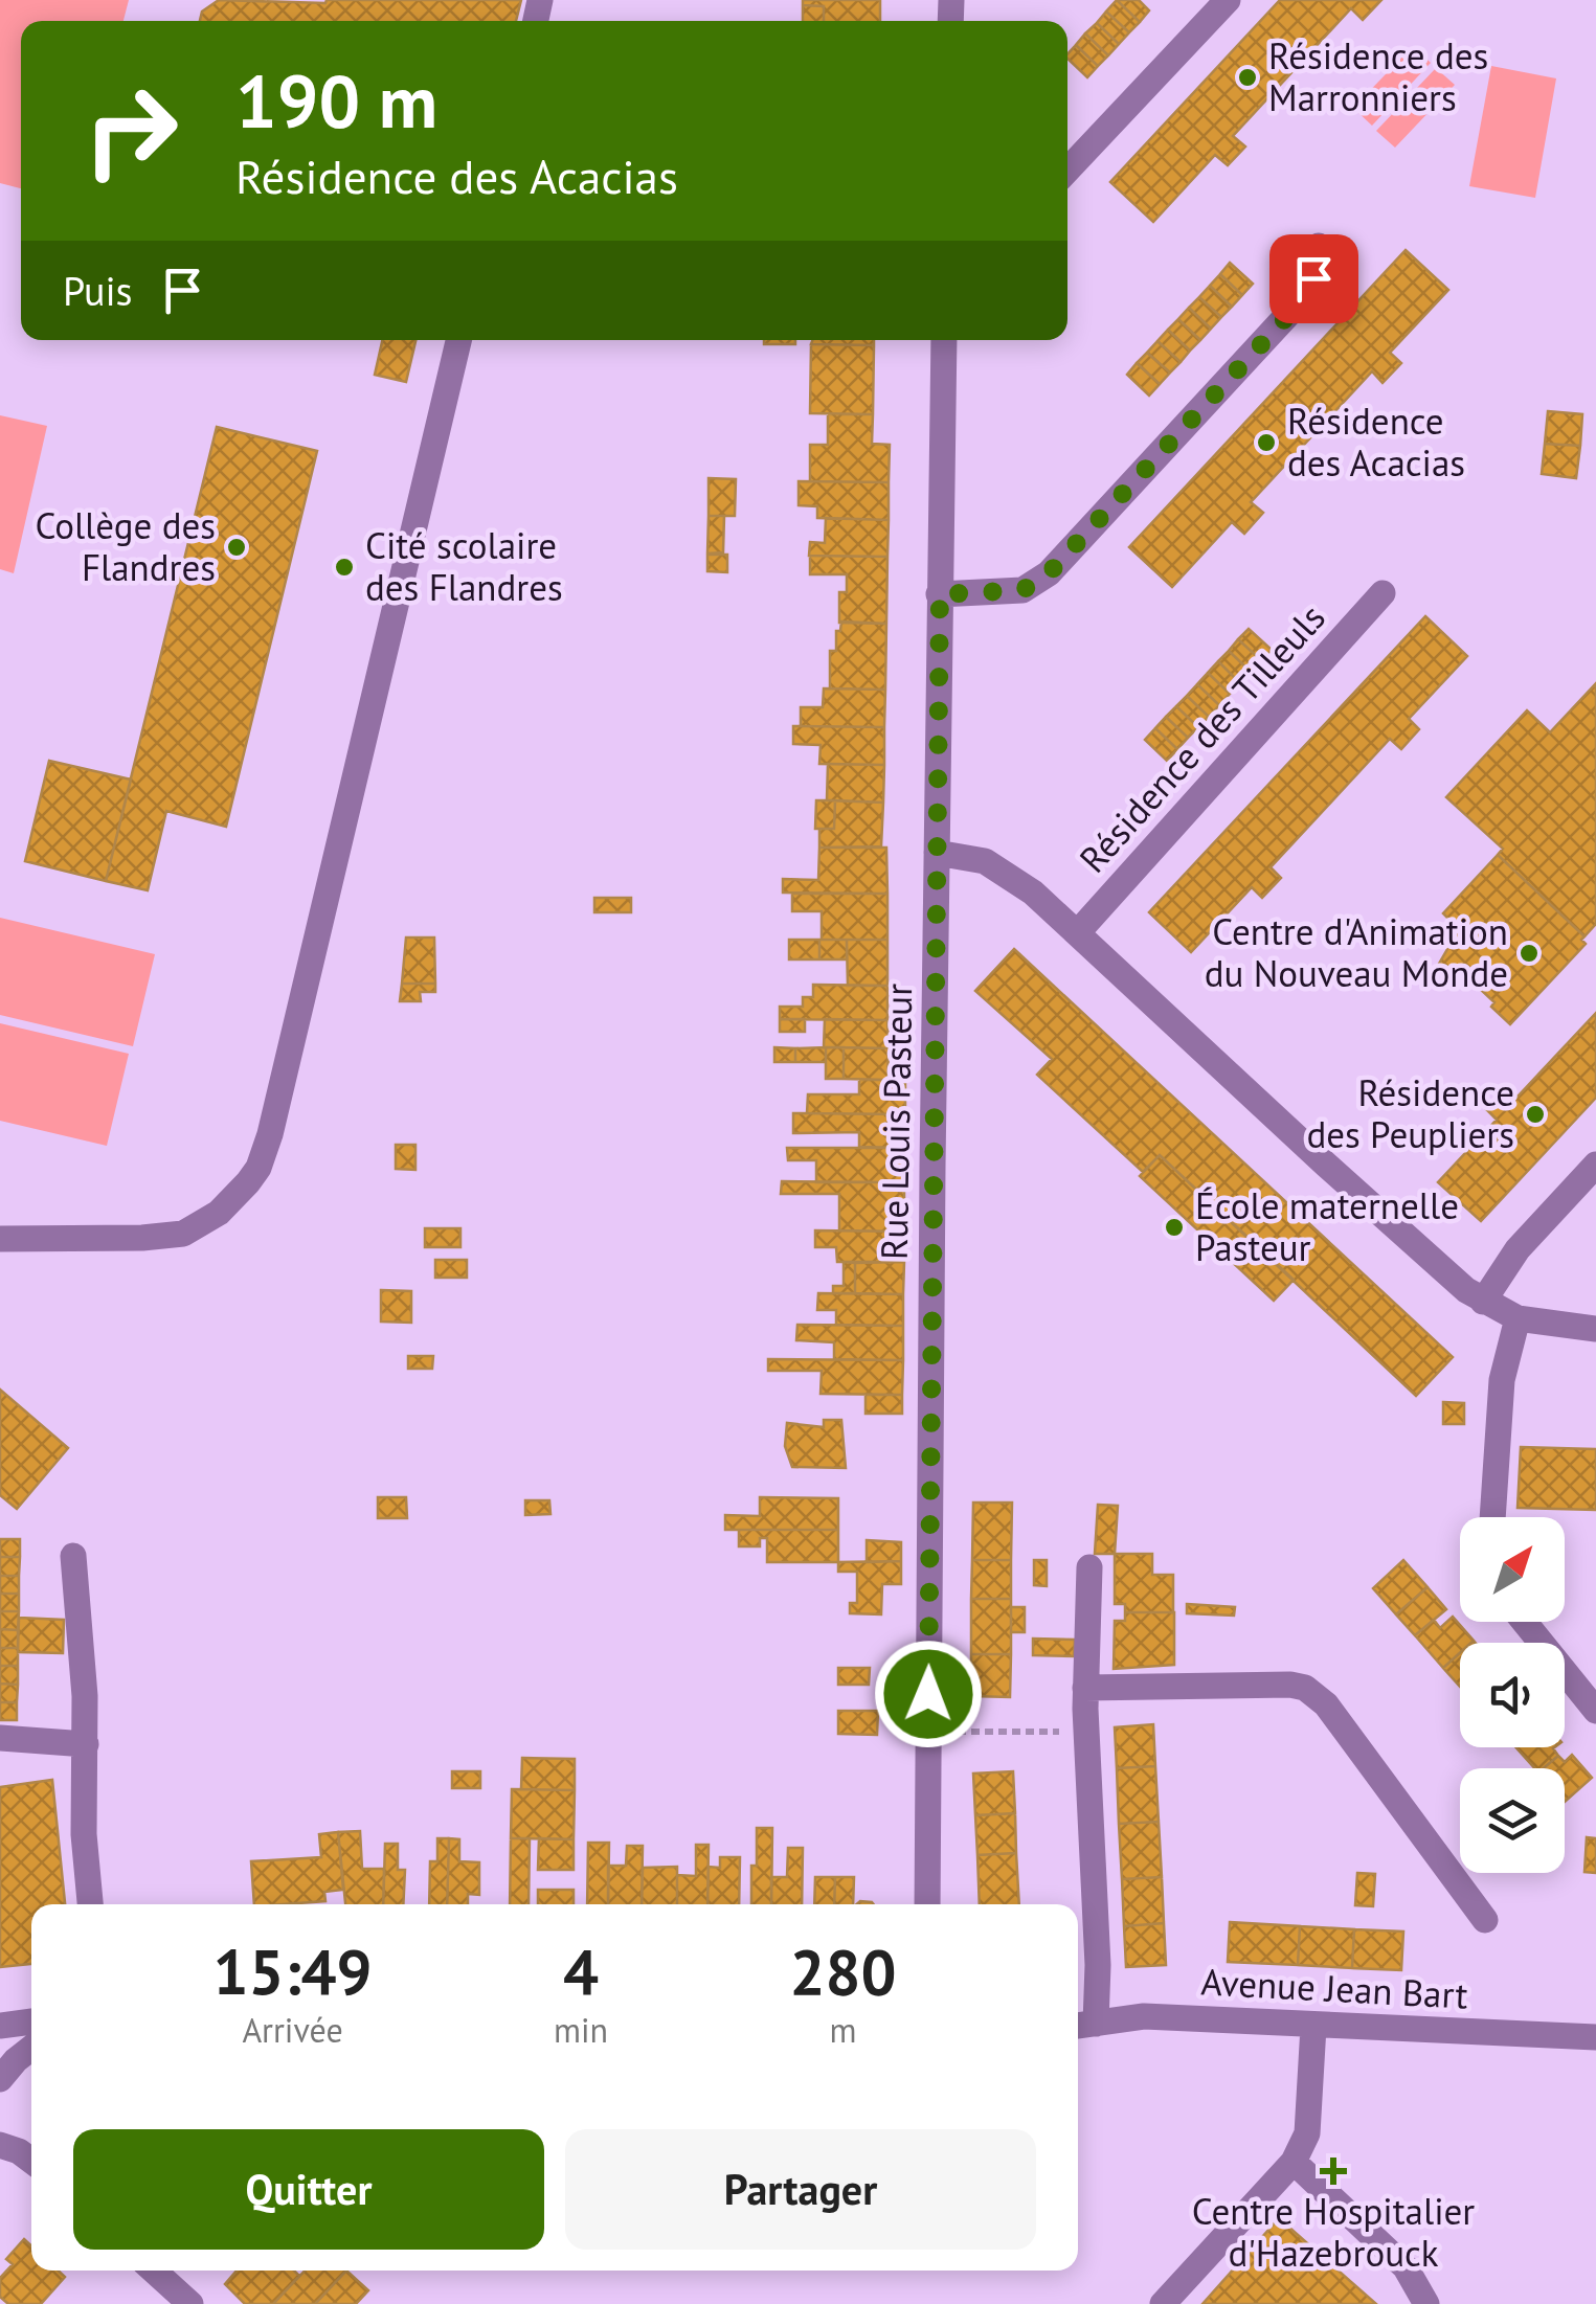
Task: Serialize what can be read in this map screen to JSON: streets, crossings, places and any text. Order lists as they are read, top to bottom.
{
  "streets": {
    "street": ["Résidence des Tilleuls", "Rue Louis Pasteur", "Avenue Jean Bart"]
  },
  "places": {
    "other": [
      "Résidence des Marronniers",
      "Résidence des Acacias",
      "Collège des Flandres",
      "Cité scolaire des Flandres",
      "Centre d'Animation du Nouveau Monde",
      "Résidence des Peupliers",
      "École maternelle Pasteur"
    ],
    "health": ["Centre Hospitalier d'Hazebrouck"]
  },
  "north": "top right",
  "page": {
    "turn": ["190 m", "Résidence des Acacias"],
    "then": "Puis",
    "eta": [
      "15:49",
      "Arrivée",
      "4",
      "min",
      "280",
      "m"
    ],
    "buttons": ["Quitter", "Partager"]
  }
}
